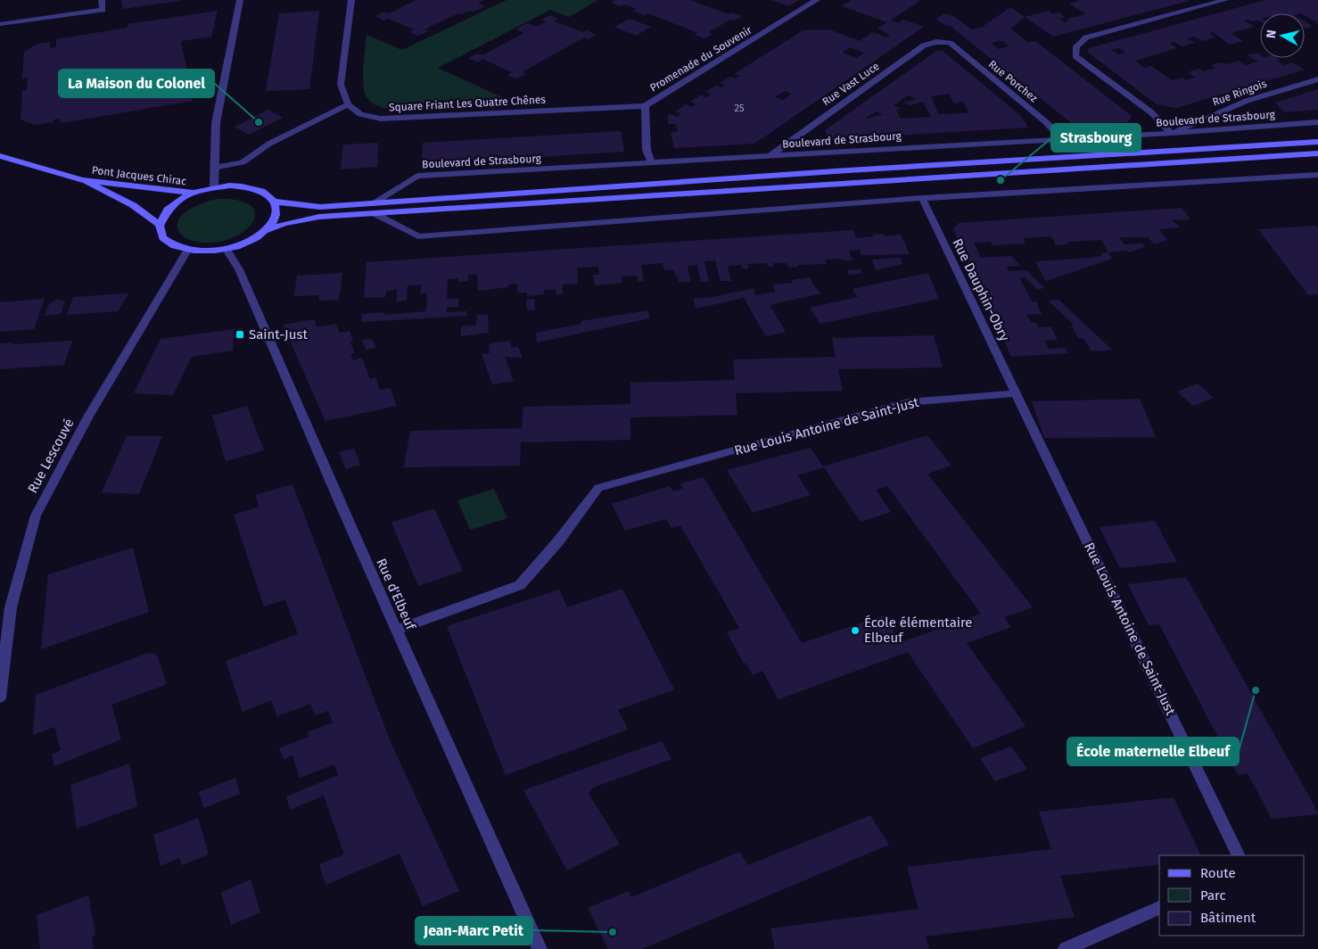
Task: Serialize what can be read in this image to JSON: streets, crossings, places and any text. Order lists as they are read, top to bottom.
{
  "streets": {
    "main road": ["Boulevard de Strasbourg", "Pont Jacques Chirac"],
    "street": [
      "Promenade du Souvenir",
      "Rue Porchez",
      "Rue Vast Luce",
      "Rue Ringois",
      "Square Friant Les Quatre Chênes",
      "Rue Dauphin-Obry",
      "Rue Louis Antoine de Saint-Just",
      "Rue Lescouvé",
      "Rue d'Elbeuf"
    ]
  },
  "crossings": [
    ["Promenade du Souvenir", "Square Friant Les Quatre Chênes"],
    ["Promenade du Souvenir", "Boulevard de Strasbourg"],
    ["Rue Porchez", "Rue Vast Luce"],
    ["Rue Porchez", "Boulevard de Strasbourg"],
    ["Rue Vast Luce", "Boulevard de Strasbourg"],
    ["Rue Ringois", "Boulevard de Strasbourg"],
    ["Rue Dauphin-Obry", "Rue Louis Antoine de Saint-Just"],
    ["Rue Louis Antoine de Saint-Just", "Rue d'Elbeuf"]
  ],
  "places": {
    "other": [
      "La Maison du Colonel",
      "Strasbourg",
      "École élémentaire Elbeuf",
      "École maternelle Elbeuf",
      "Jean-Marc Petit"
    ],
    "transit": ["Saint-Just"]
  },
  "house_numbers": ["25"],
  "legend": ["Route", "Parc", "Bâtiment"],
  "north": "left"
}
